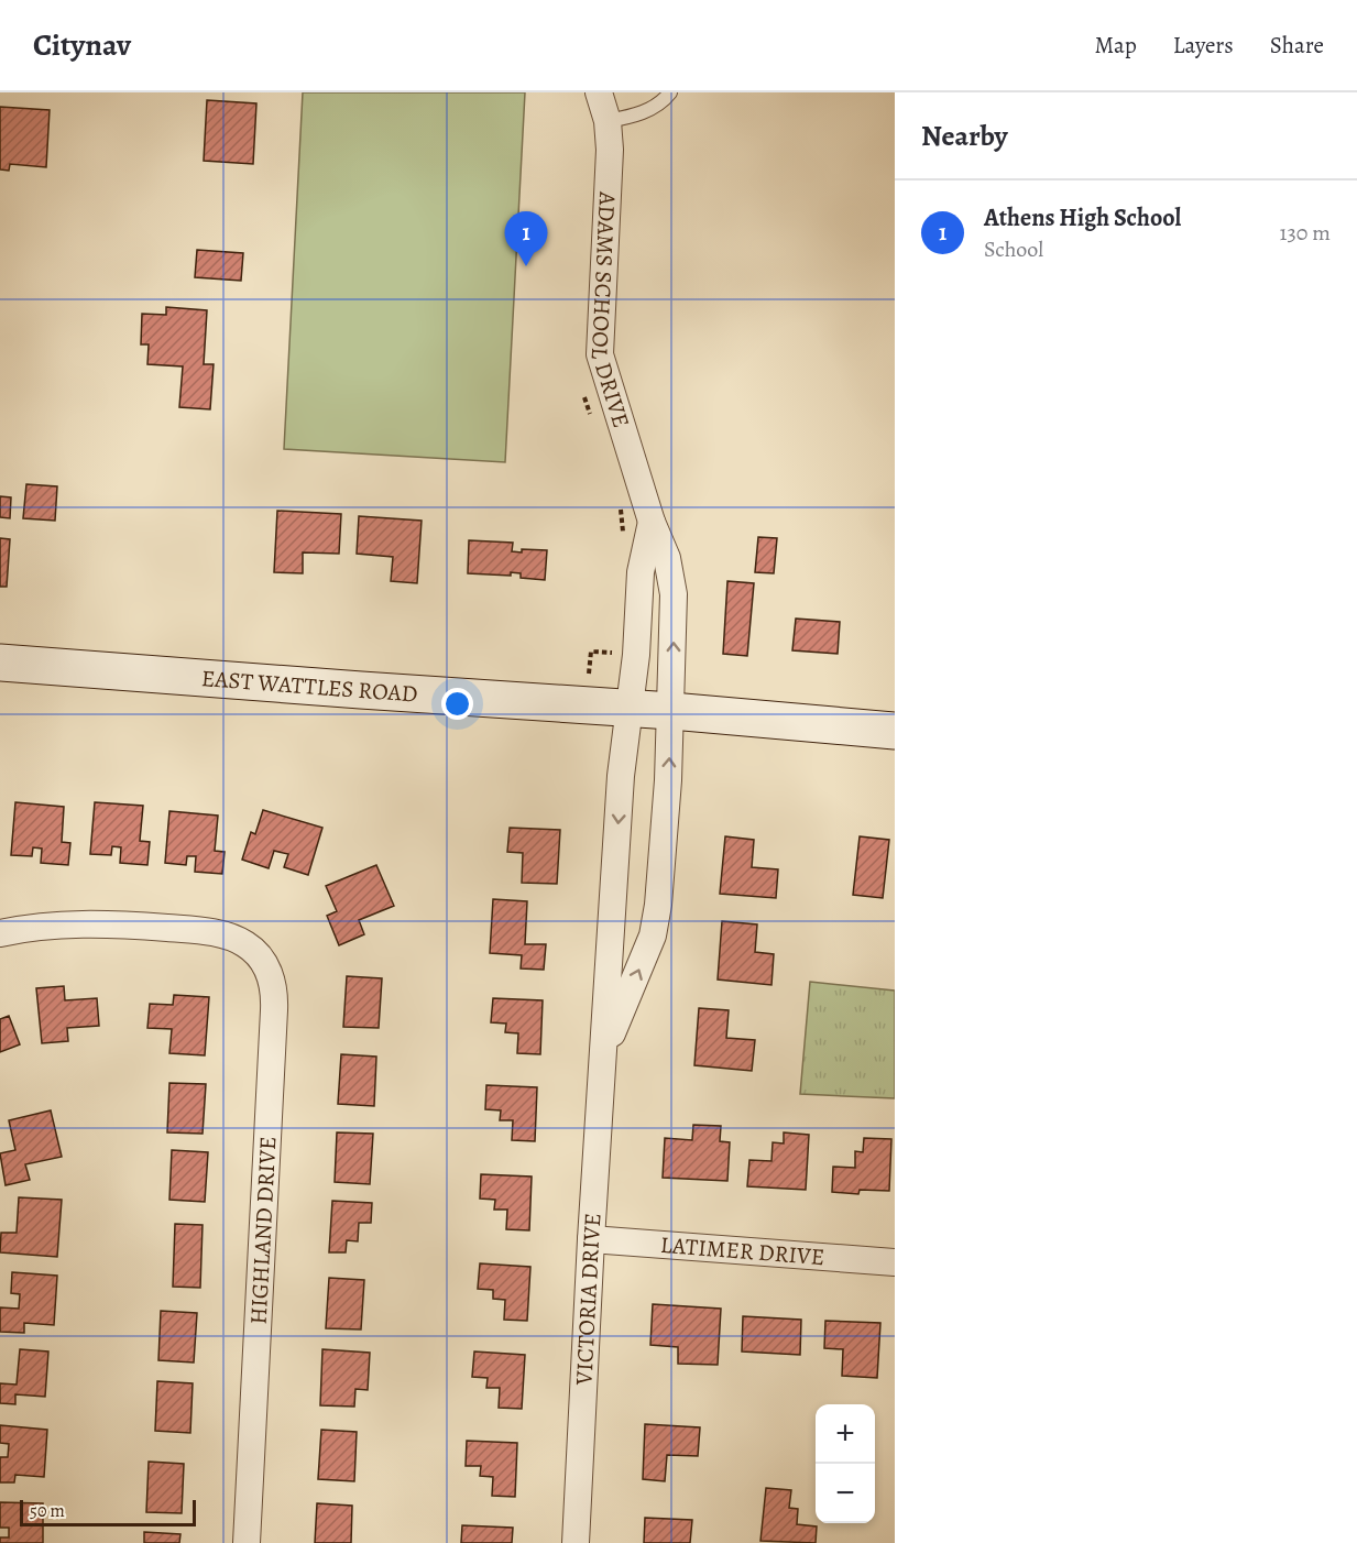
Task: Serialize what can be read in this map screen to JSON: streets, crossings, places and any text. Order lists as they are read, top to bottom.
{
  "streets": {
    "main road": ["EAST WATTLES ROAD"],
    "street": [
      "ADAMS SCHOOL DRIVE",
      "HIGHLAND DRIVE",
      "LATIMER DRIVE",
      "VICTORIA DRIVE"
    ]
  },
  "crossings": [
    ["ADAMS SCHOOL DRIVE", "EAST WATTLES ROAD"],
    ["ADAMS SCHOOL DRIVE", "VICTORIA DRIVE"],
    ["EAST WATTLES ROAD", "VICTORIA DRIVE"],
    ["LATIMER DRIVE", "VICTORIA DRIVE"]
  ],
  "scale_bar": "50 m",
  "page": {
    "header": "Citynav",
    "nav": ["Map", "Layers", "Share"],
    "heading": "Nearby",
    "list": [
      {
        "mark": "1",
        "name": "Athens High School",
        "note": "School",
        "value": "130 m"
      }
    ],
    "pins": "1",
    "map_buttons": ["+", "−"],
    "scale": "50 m"
  }
}
